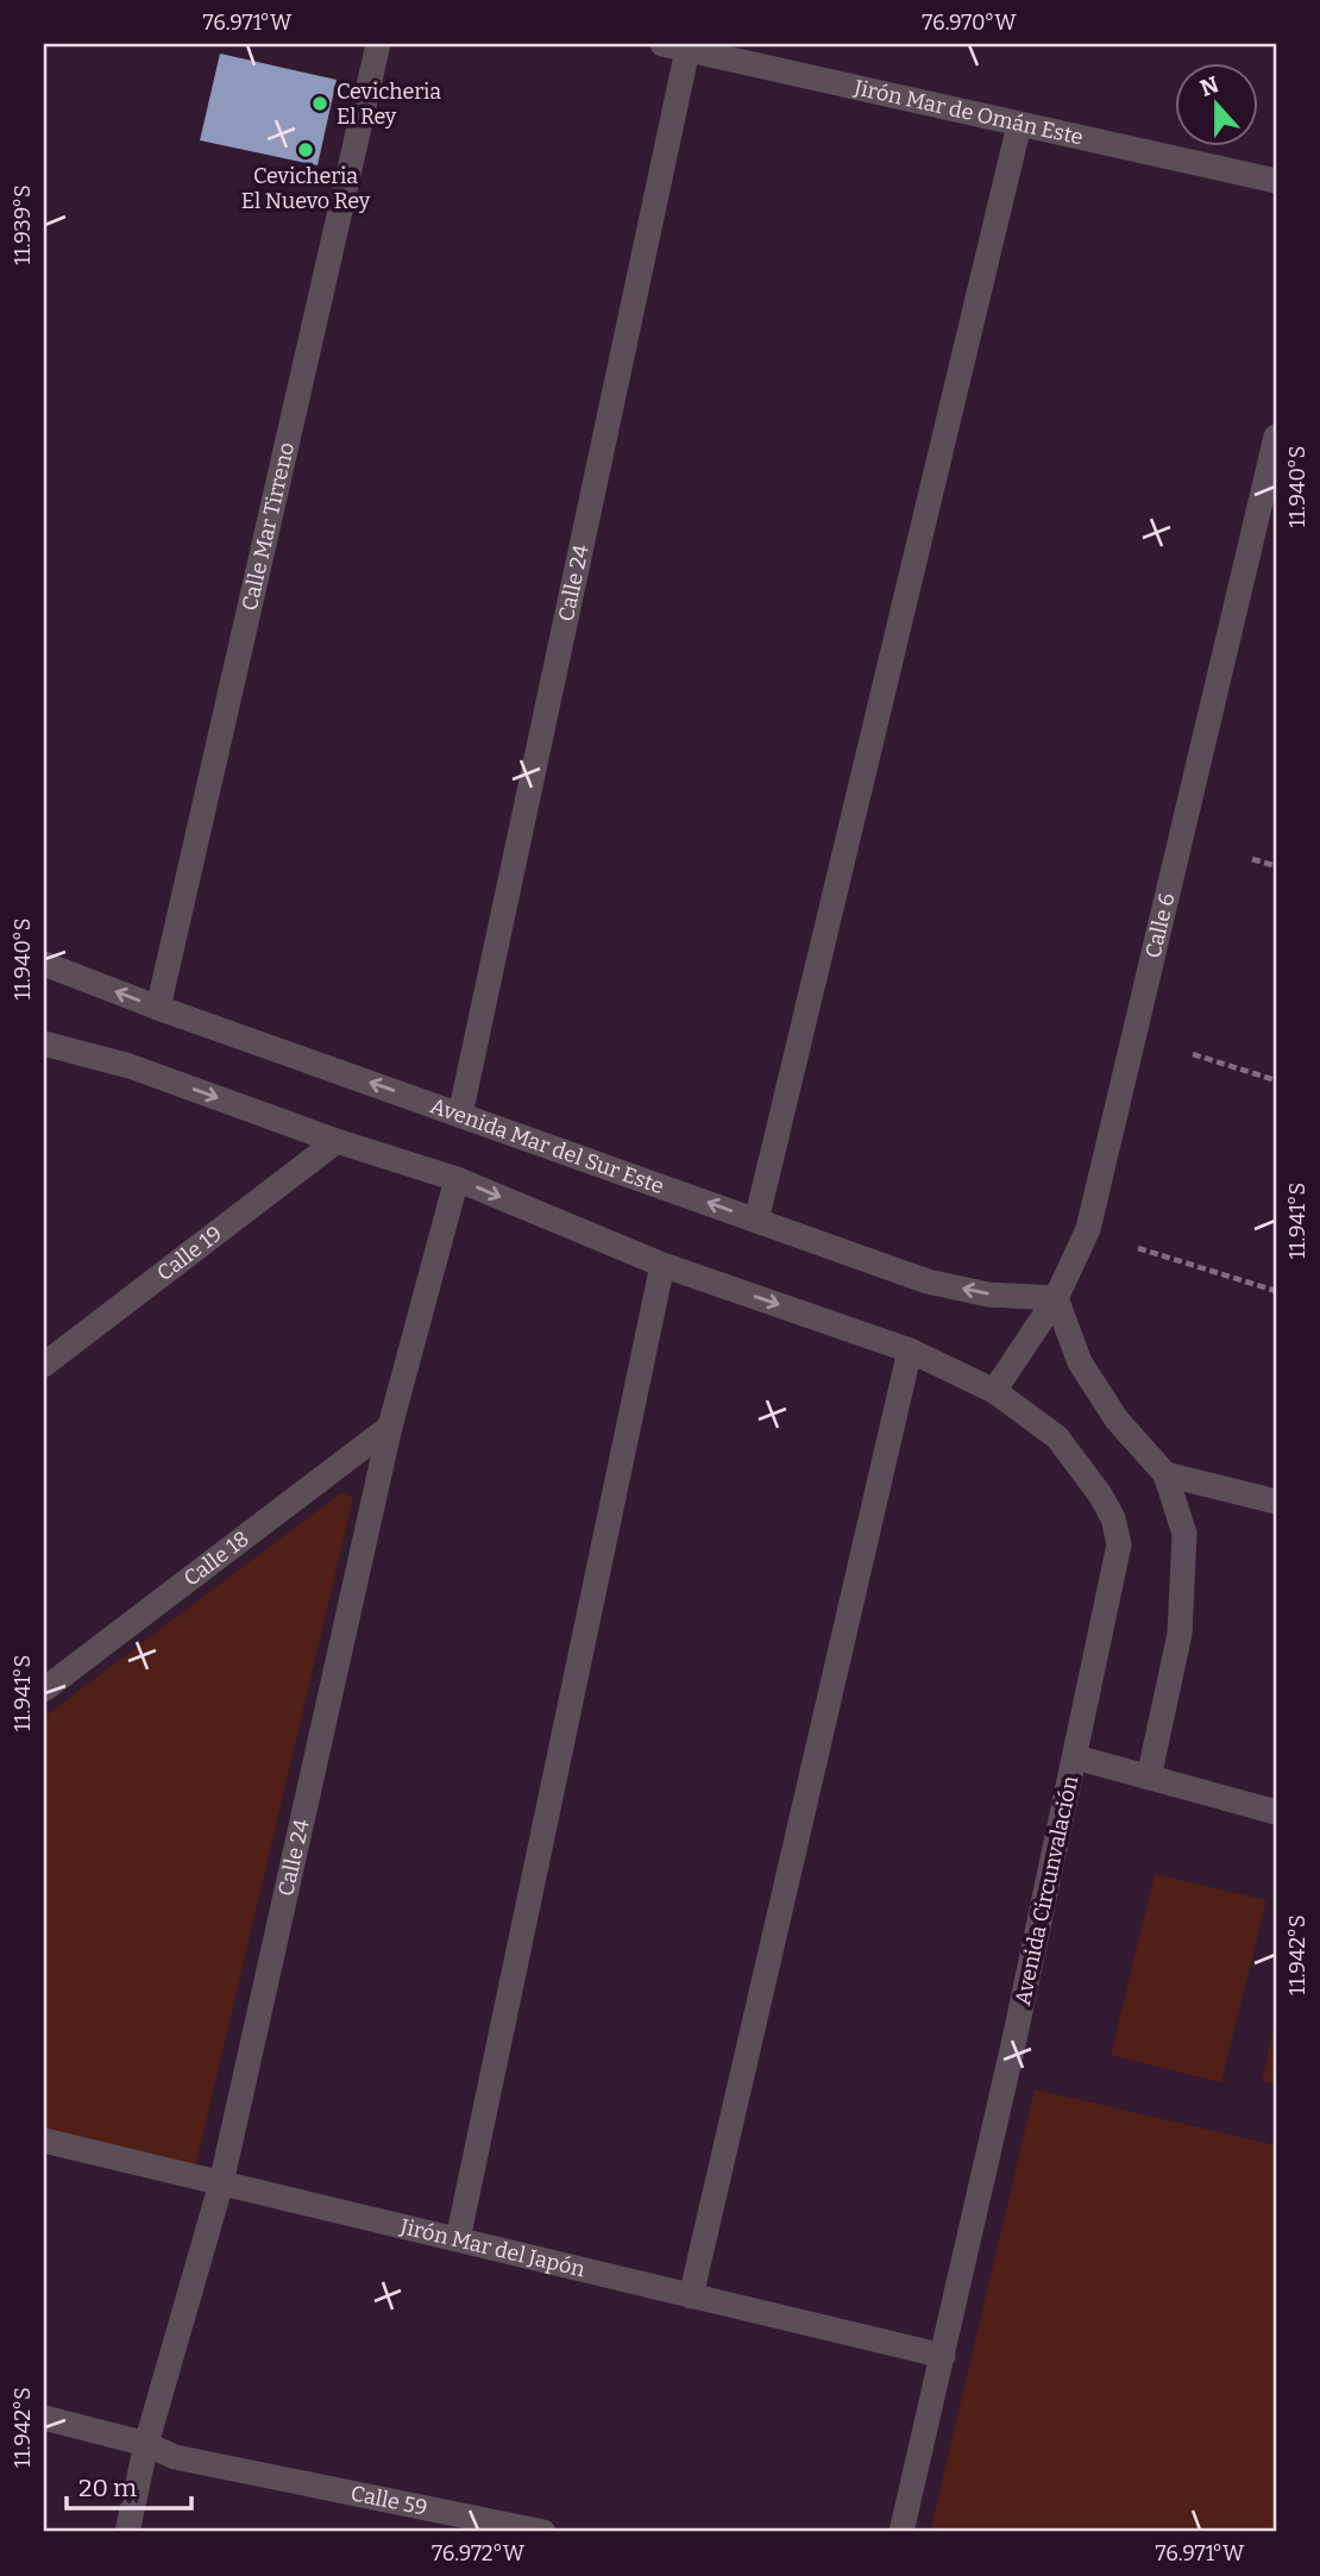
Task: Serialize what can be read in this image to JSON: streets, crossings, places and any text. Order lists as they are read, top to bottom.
{
  "streets": {
    "street": [
      "Jirón Mar de Omán Este",
      "Calle Mar Tirreno",
      "Calle 24",
      "Calle 6",
      "Avenida Mar del Sur Este",
      "Calle 19",
      "Calle 18",
      "Avenida Circunvalación",
      "Jirón Mar del Japón",
      "Calle 59"
    ]
  },
  "crossings": [
    ["Jirón Mar de Omán Este", "Calle 24"],
    ["Calle Mar Tirreno", "Avenida Mar del Sur Este"],
    ["Calle 24", "Avenida Mar del Sur Este"],
    ["Calle 24", "Calle 18"],
    ["Calle 24", "Jirón Mar del Japón"],
    ["Calle 24", "Calle 59"],
    ["Calle 6", "Avenida Mar del Sur Este"],
    ["Calle 6", "Avenida Circunvalación"],
    ["Avenida Circunvalación", "Jirón Mar del Japón"]
  ],
  "places": ["Cevicheria El Rey", "Cevicheria El Nuevo Rey"],
  "scale_bar": "20 m",
  "north": "top",
  "coordinates": [
    "76.971°W",
    "76.970°W",
    "11.939°S",
    "11.940°S",
    "11.941°S",
    "11.942°S",
    "76.972°W"
  ]
}
